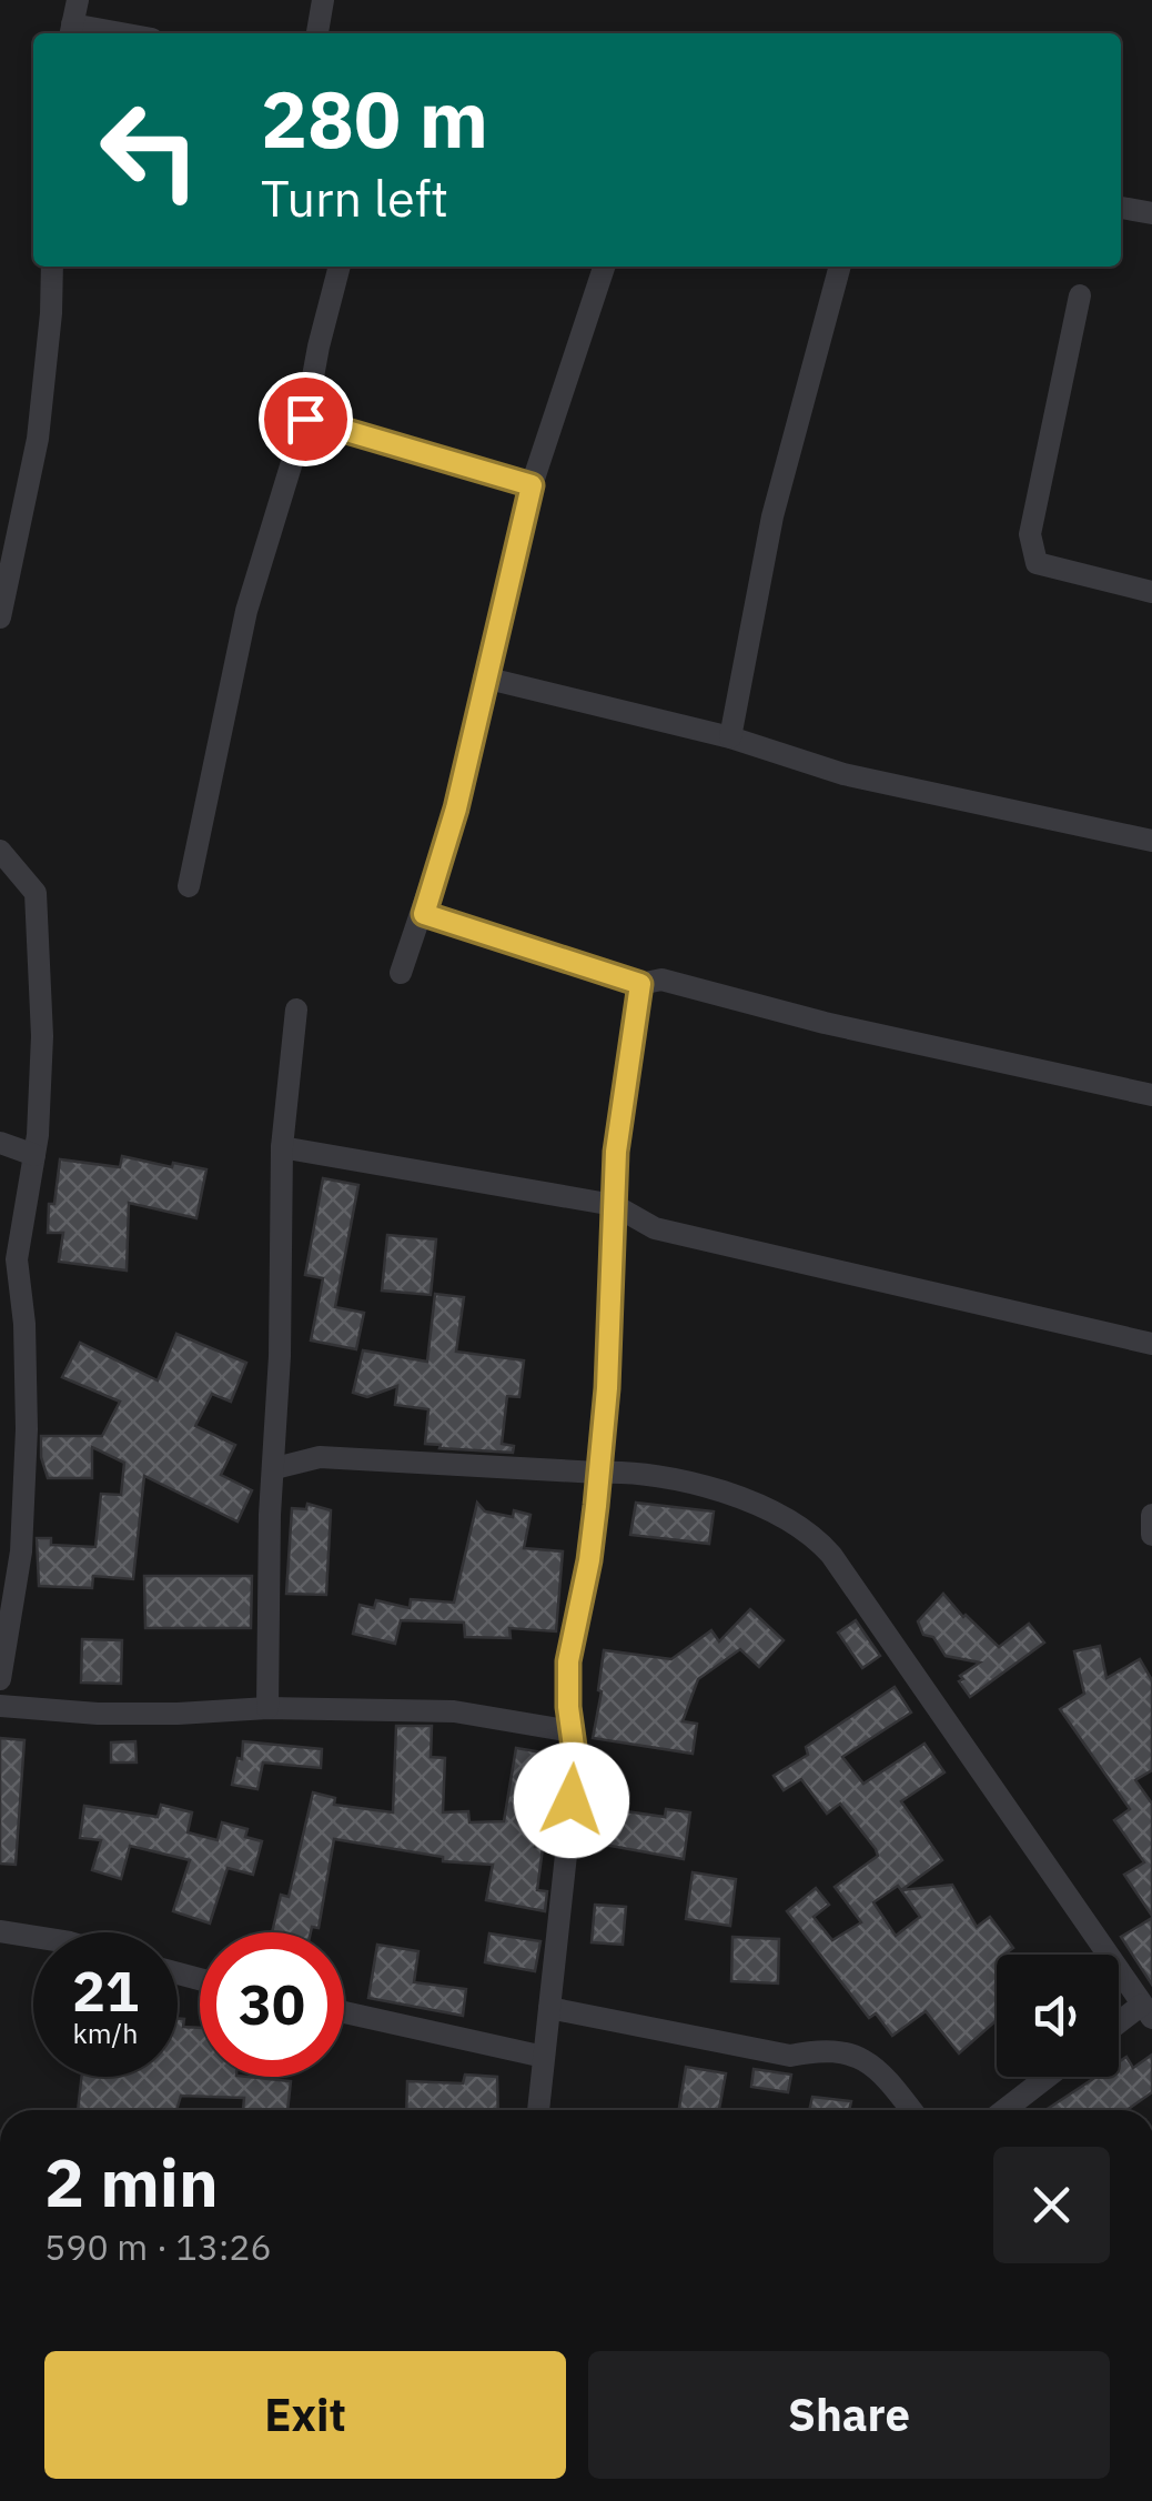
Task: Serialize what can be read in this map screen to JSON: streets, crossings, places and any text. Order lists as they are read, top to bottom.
{
  "page": {
    "turn": ["280 m", "Turn left"],
    "speed": "21 km/h",
    "limit": "30",
    "heading": ["2 min", "590 m · 13:26"],
    "buttons": ["Exit", "Share"]
  }
}
